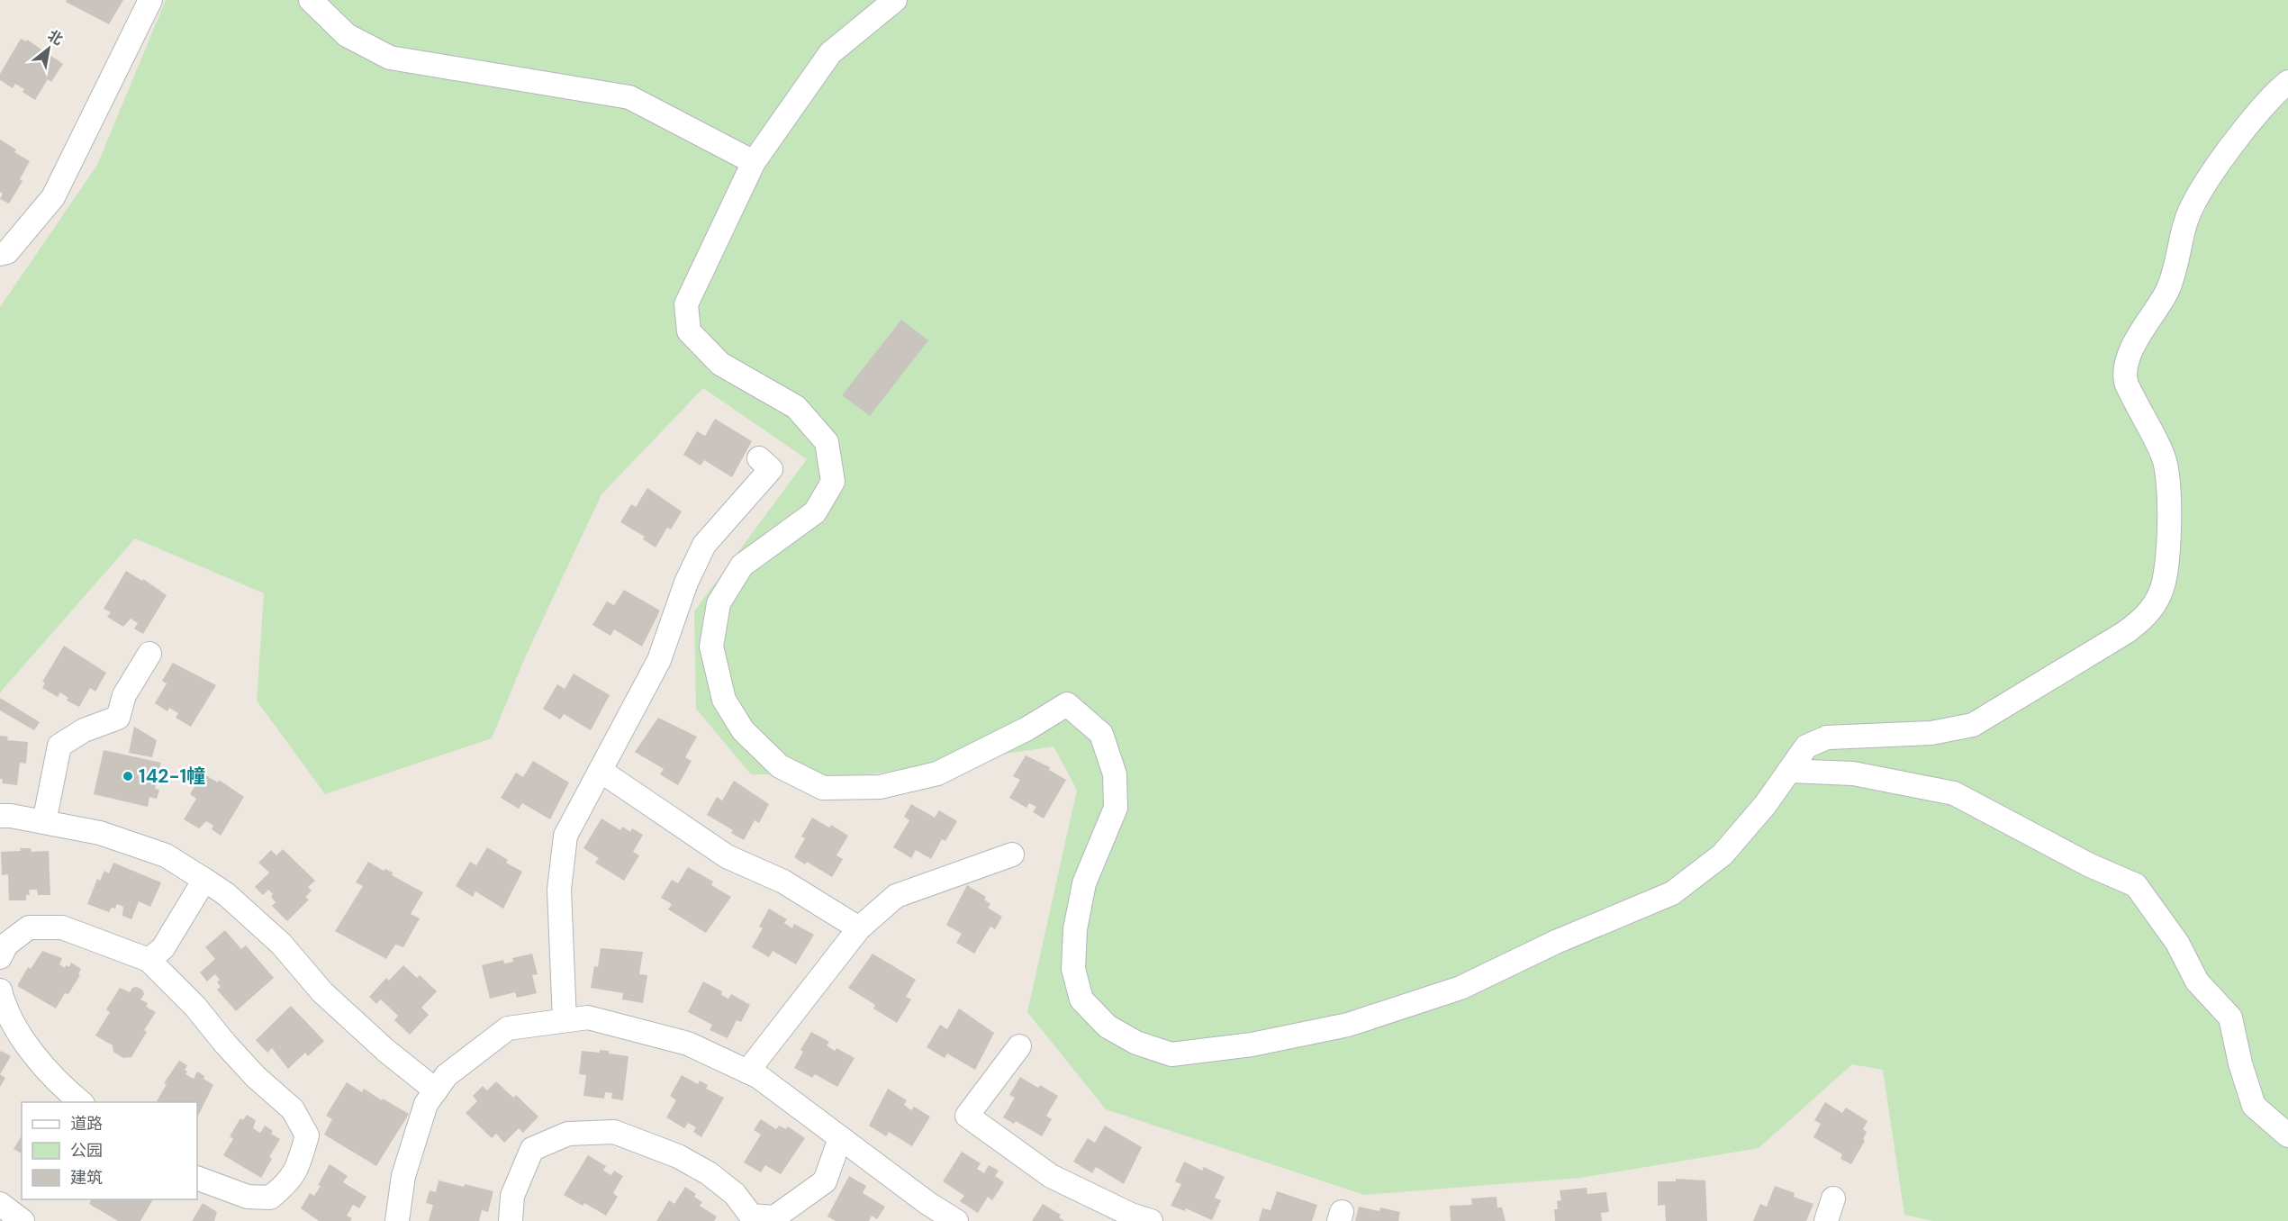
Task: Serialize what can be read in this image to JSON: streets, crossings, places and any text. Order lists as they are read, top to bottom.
{
  "places": ["142-1幢"],
  "legend": ["道路", "公园", "建筑"],
  "north": "top right"
}
